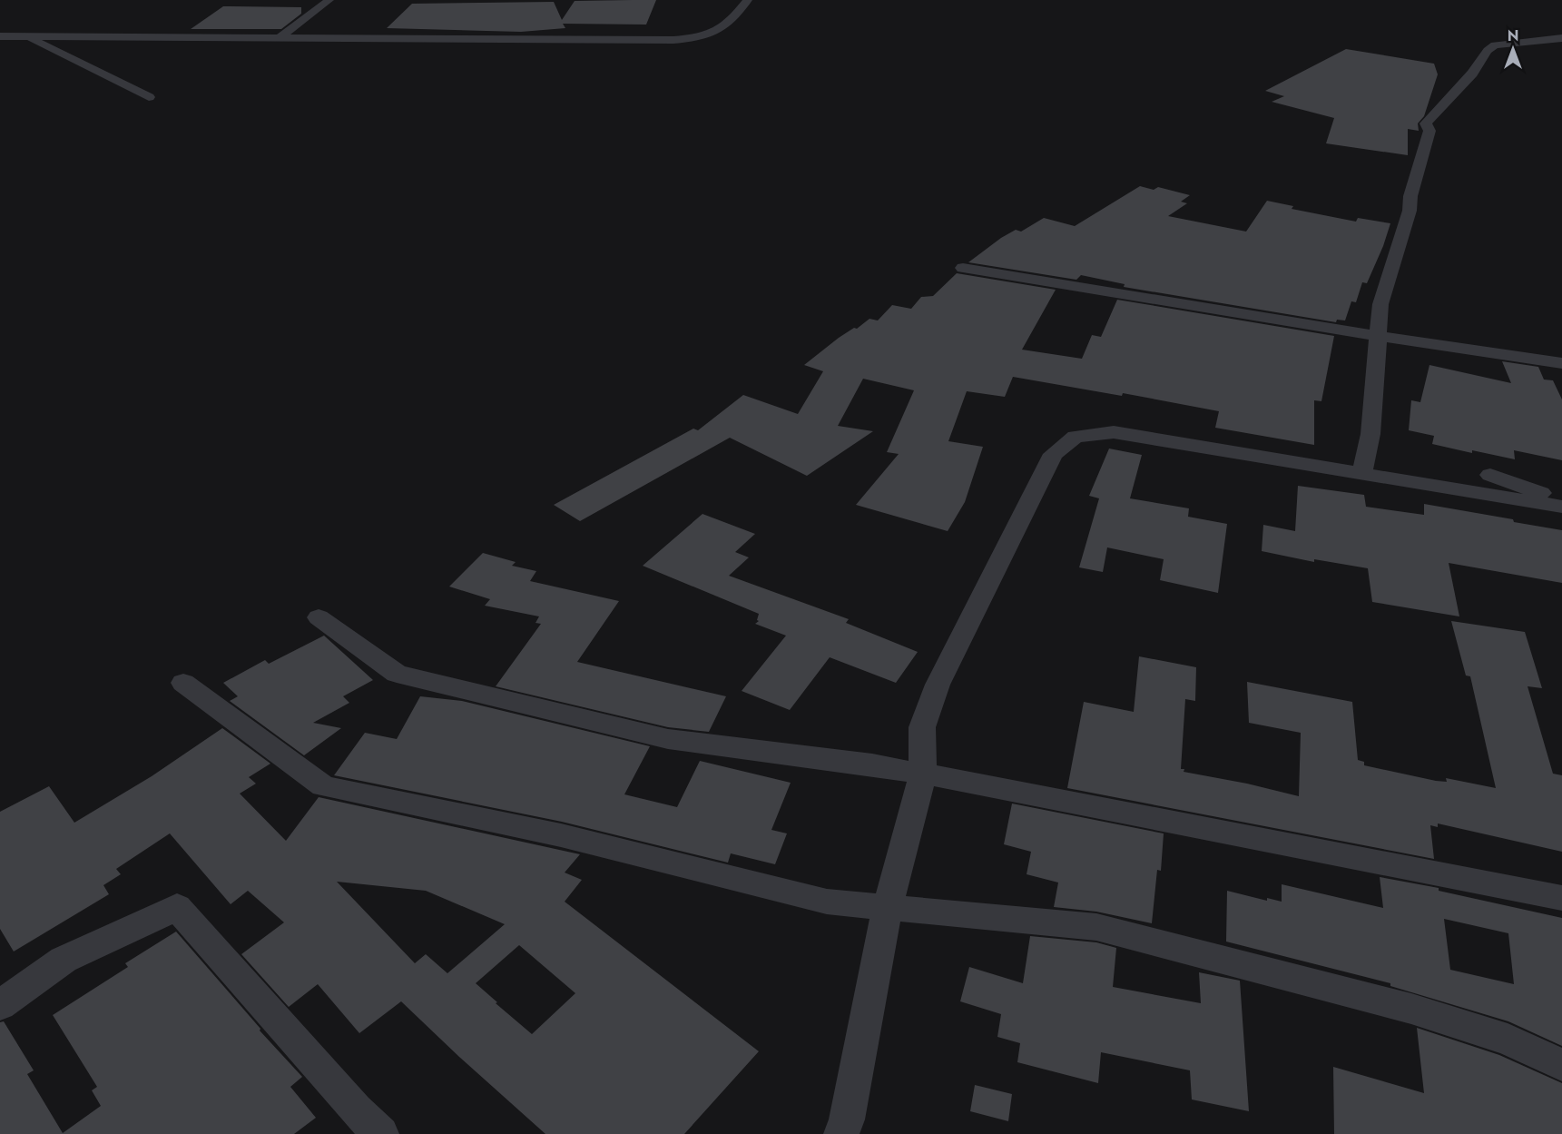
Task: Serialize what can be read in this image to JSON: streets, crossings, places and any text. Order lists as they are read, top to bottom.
{
  "north": "top"
}
